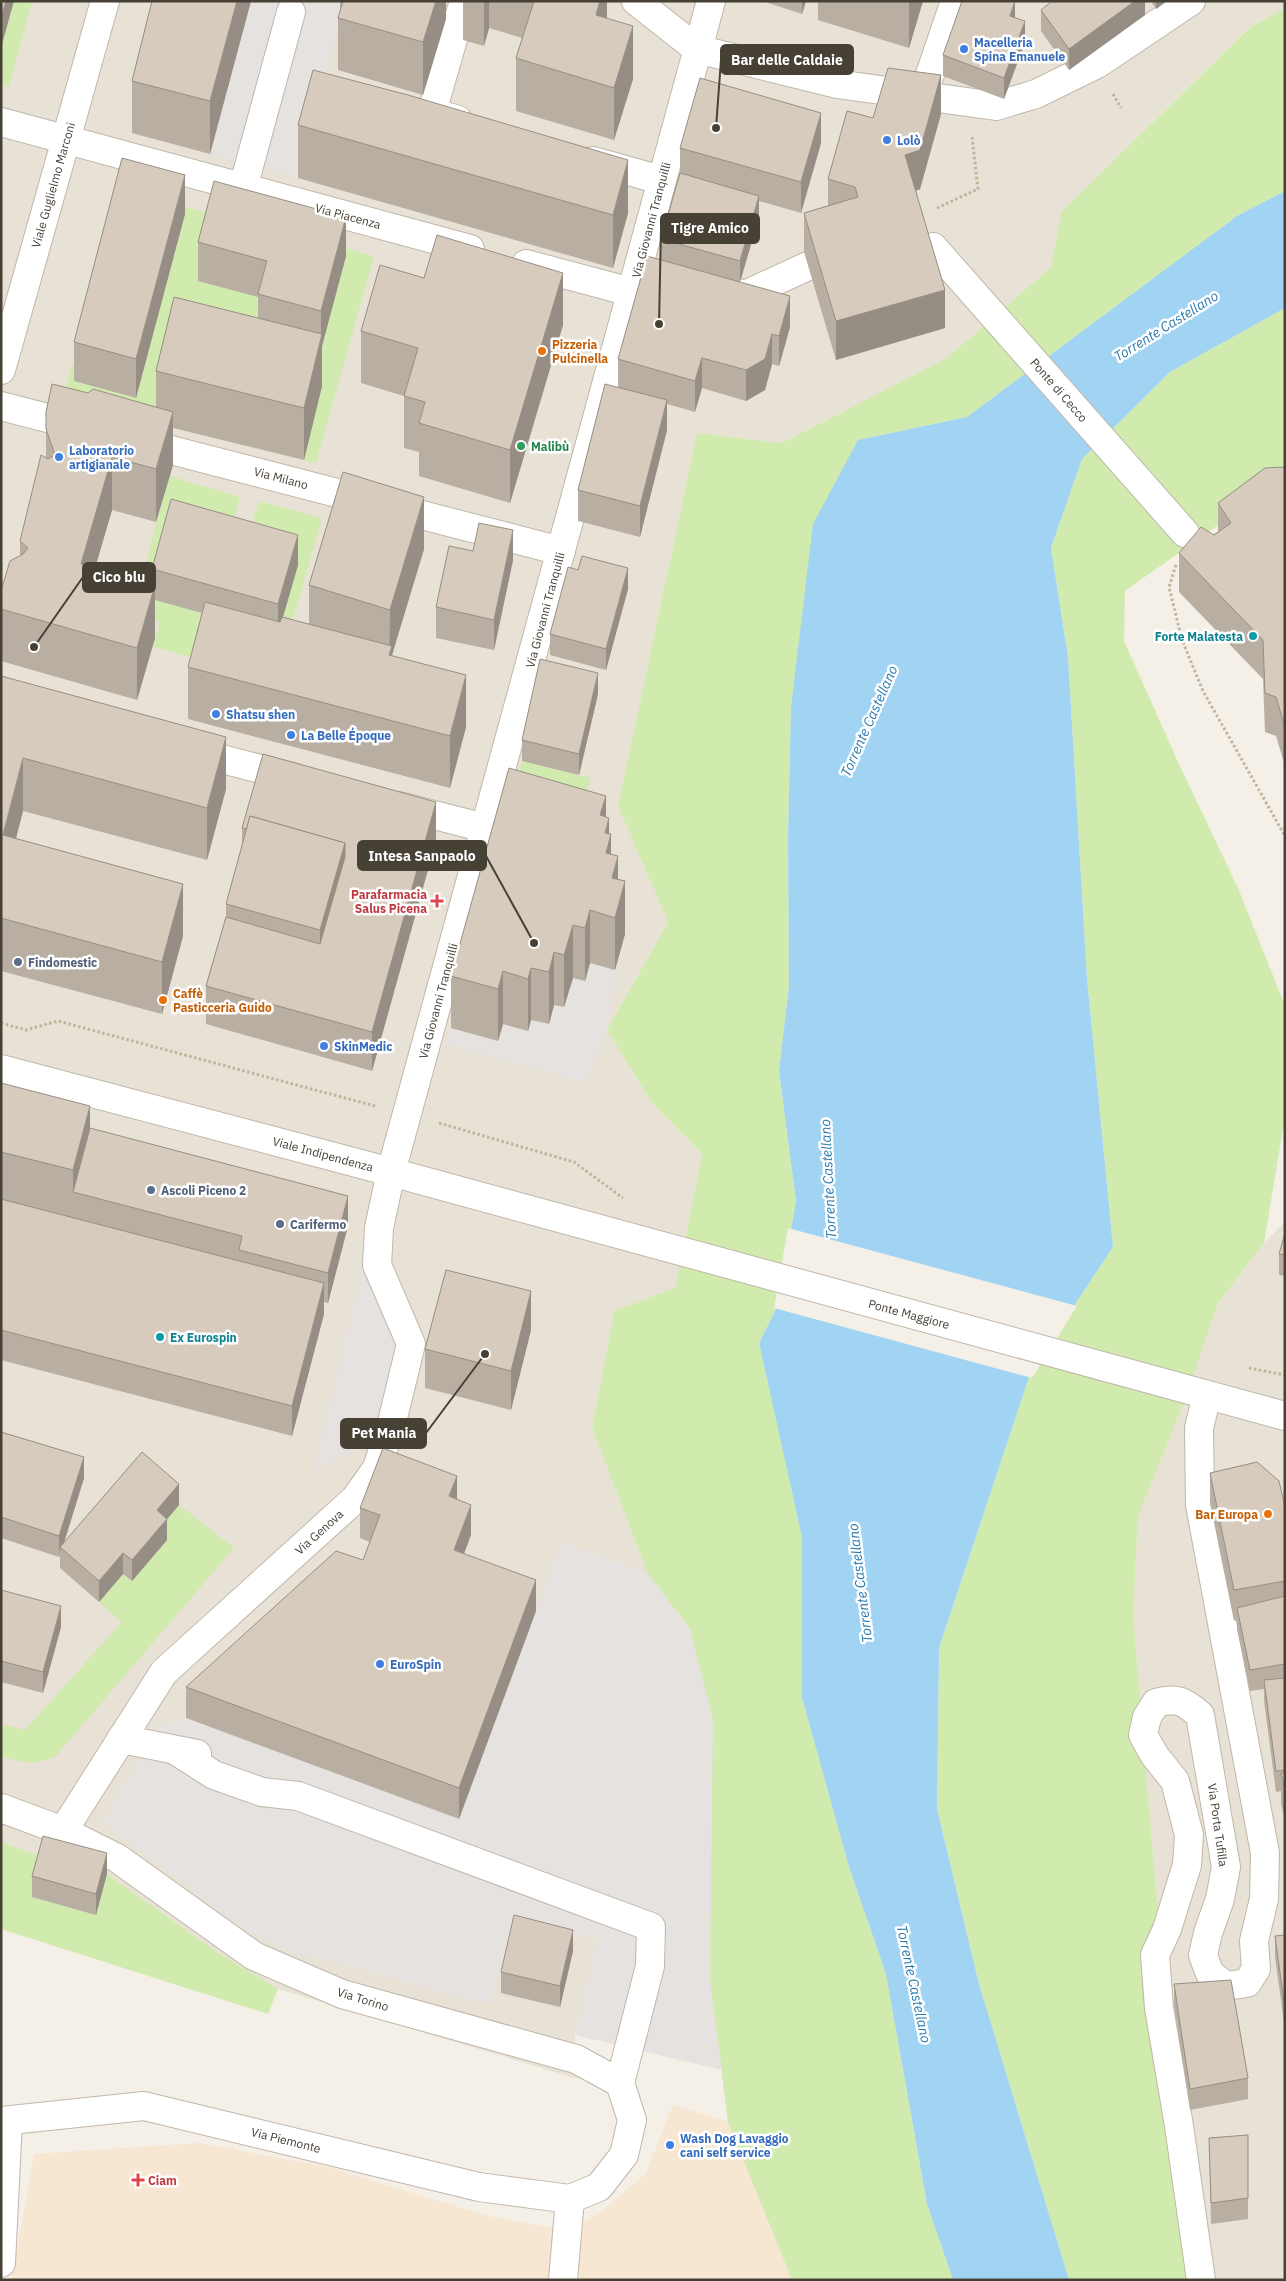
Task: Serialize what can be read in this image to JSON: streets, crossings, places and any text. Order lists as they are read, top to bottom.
{
  "streets": {
    "street": [
      "Viale Guglielmo Marconi",
      "Via Piacenza",
      "Via Giovanni Tranquilli",
      "Ponte di Cecco",
      "Via Milano",
      "Viale Indipendenza",
      "Ponte Maggiore",
      "Via Genova",
      "Via Porta Tufilla",
      "Via Torino",
      "Via Piemonte"
    ]
  },
  "crossings": [
    ["Viale Guglielmo Marconi", "Via Piacenza"],
    ["Via Piacenza", "Via Giovanni Tranquilli"],
    ["Via Giovanni Tranquilli", "Via Milano"],
    ["Via Giovanni Tranquilli", "Viale Indipendenza"],
    ["Via Giovanni Tranquilli", "Via Genova"],
    ["Viale Indipendenza", "Ponte Maggiore"],
    ["Viale Indipendenza", "Via Genova"],
    ["Ponte Maggiore", "Via Porta Tufilla"],
    ["Via Genova", "Via Torino"],
    ["Via Torino", "Via Piemonte"]
  ],
  "water": ["Torrente Castellano"],
  "places": {
    "other": [
      "Macelleria Spina Emanuele",
      "Bar delle Caldaie",
      "Lolò",
      "Tigre Amico",
      "Pizzeria Pulcinella",
      "Malibù",
      "Laboratorio artigianale",
      "Forte Malatesta",
      "Cico blu",
      "Shatsu shen",
      "La Belle Époque",
      "Intesa Sanpaolo",
      "Findomestic",
      "Caffè Pasticceria Guido",
      "SkinMedic",
      "Ascoli Piceno 2",
      "Carifermo",
      "Ex Eurospin",
      "Pet Mania",
      "Bar Europa",
      "EuroSpin",
      "Wash Dog Lavaggio cani self service"
    ],
    "health": ["Parafarmacia Salus Picena", "Ciam"]
  }
}
